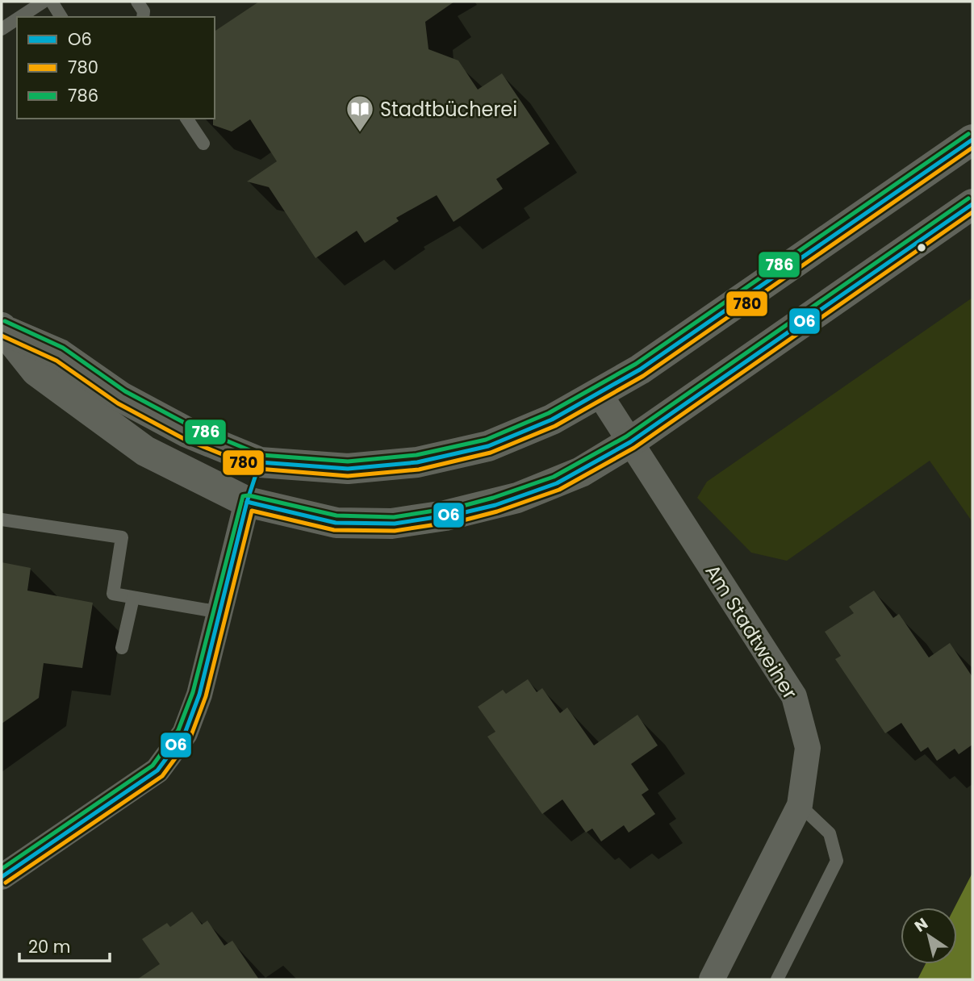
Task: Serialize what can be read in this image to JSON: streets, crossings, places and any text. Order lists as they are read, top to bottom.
{
  "streets": {
    "street": ["Am Stadtweiher"]
  },
  "places": {
    "library": ["Stadtbücherei"]
  },
  "lines": ["transit line 786", "transit line O6", "transit line 780"],
  "legend": ["O6", "780", "786"],
  "scale_bar": "20 m",
  "north": "top left"
}
